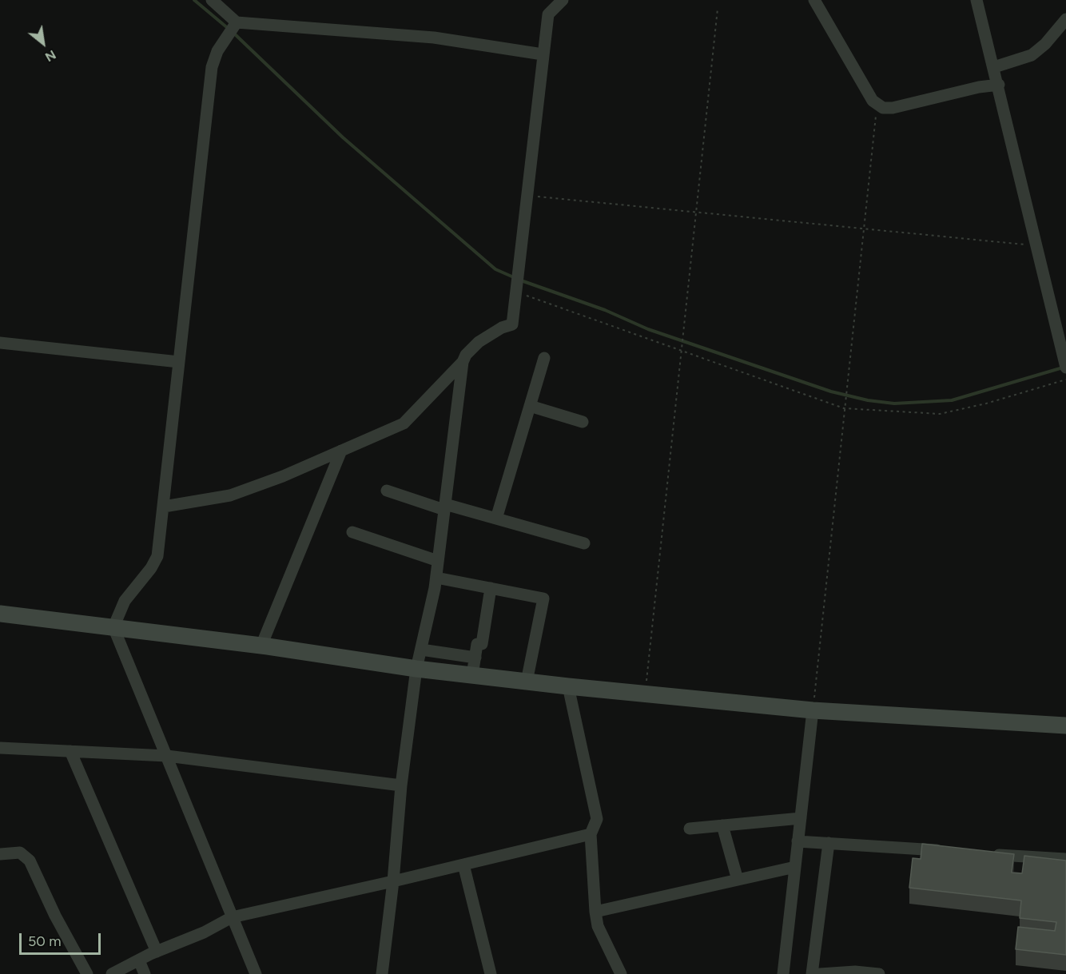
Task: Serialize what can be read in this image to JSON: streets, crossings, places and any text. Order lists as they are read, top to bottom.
{
  "scale_bar": "50 m",
  "north": "bottom right"
}
